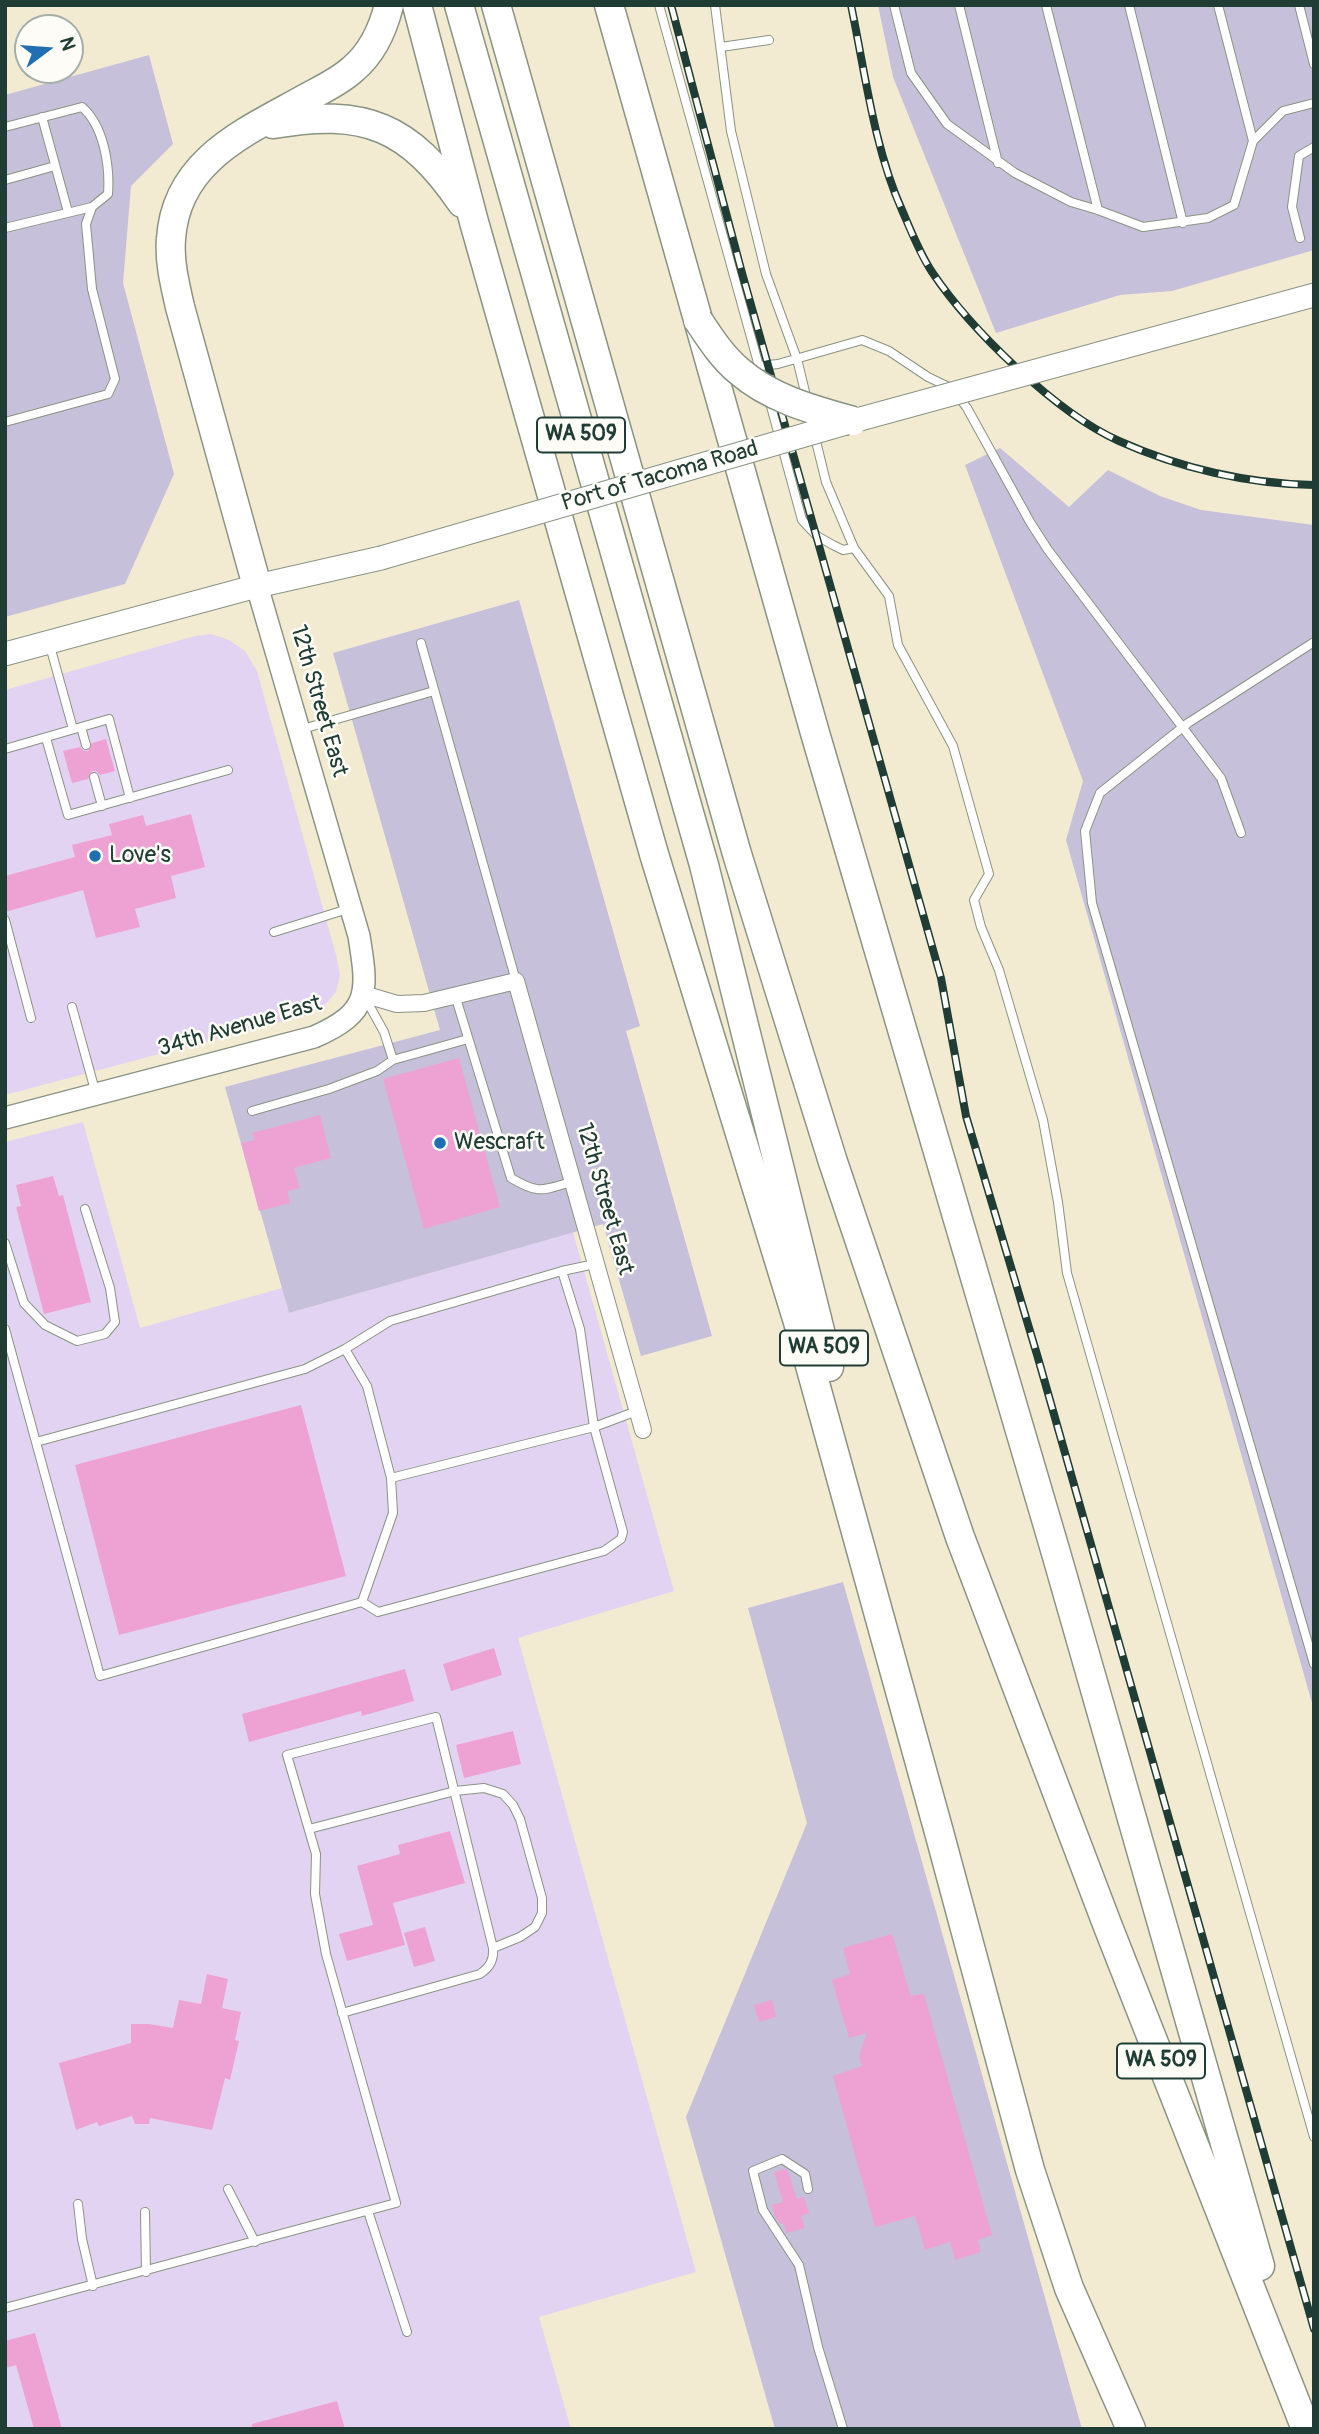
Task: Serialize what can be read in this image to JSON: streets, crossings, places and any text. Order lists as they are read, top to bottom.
{
  "streets": {
    "highway": ["WA 509"],
    "main road": ["Port of Tacoma Road"],
    "street": ["12th Street East", "34th Avenue East"]
  },
  "crossings": [
    ["Port of Tacoma Road", "12th Street East"],
    ["12th Street East", "34th Avenue East"]
  ],
  "places": ["Love's", "Wescraft"],
  "north": "right"
}
